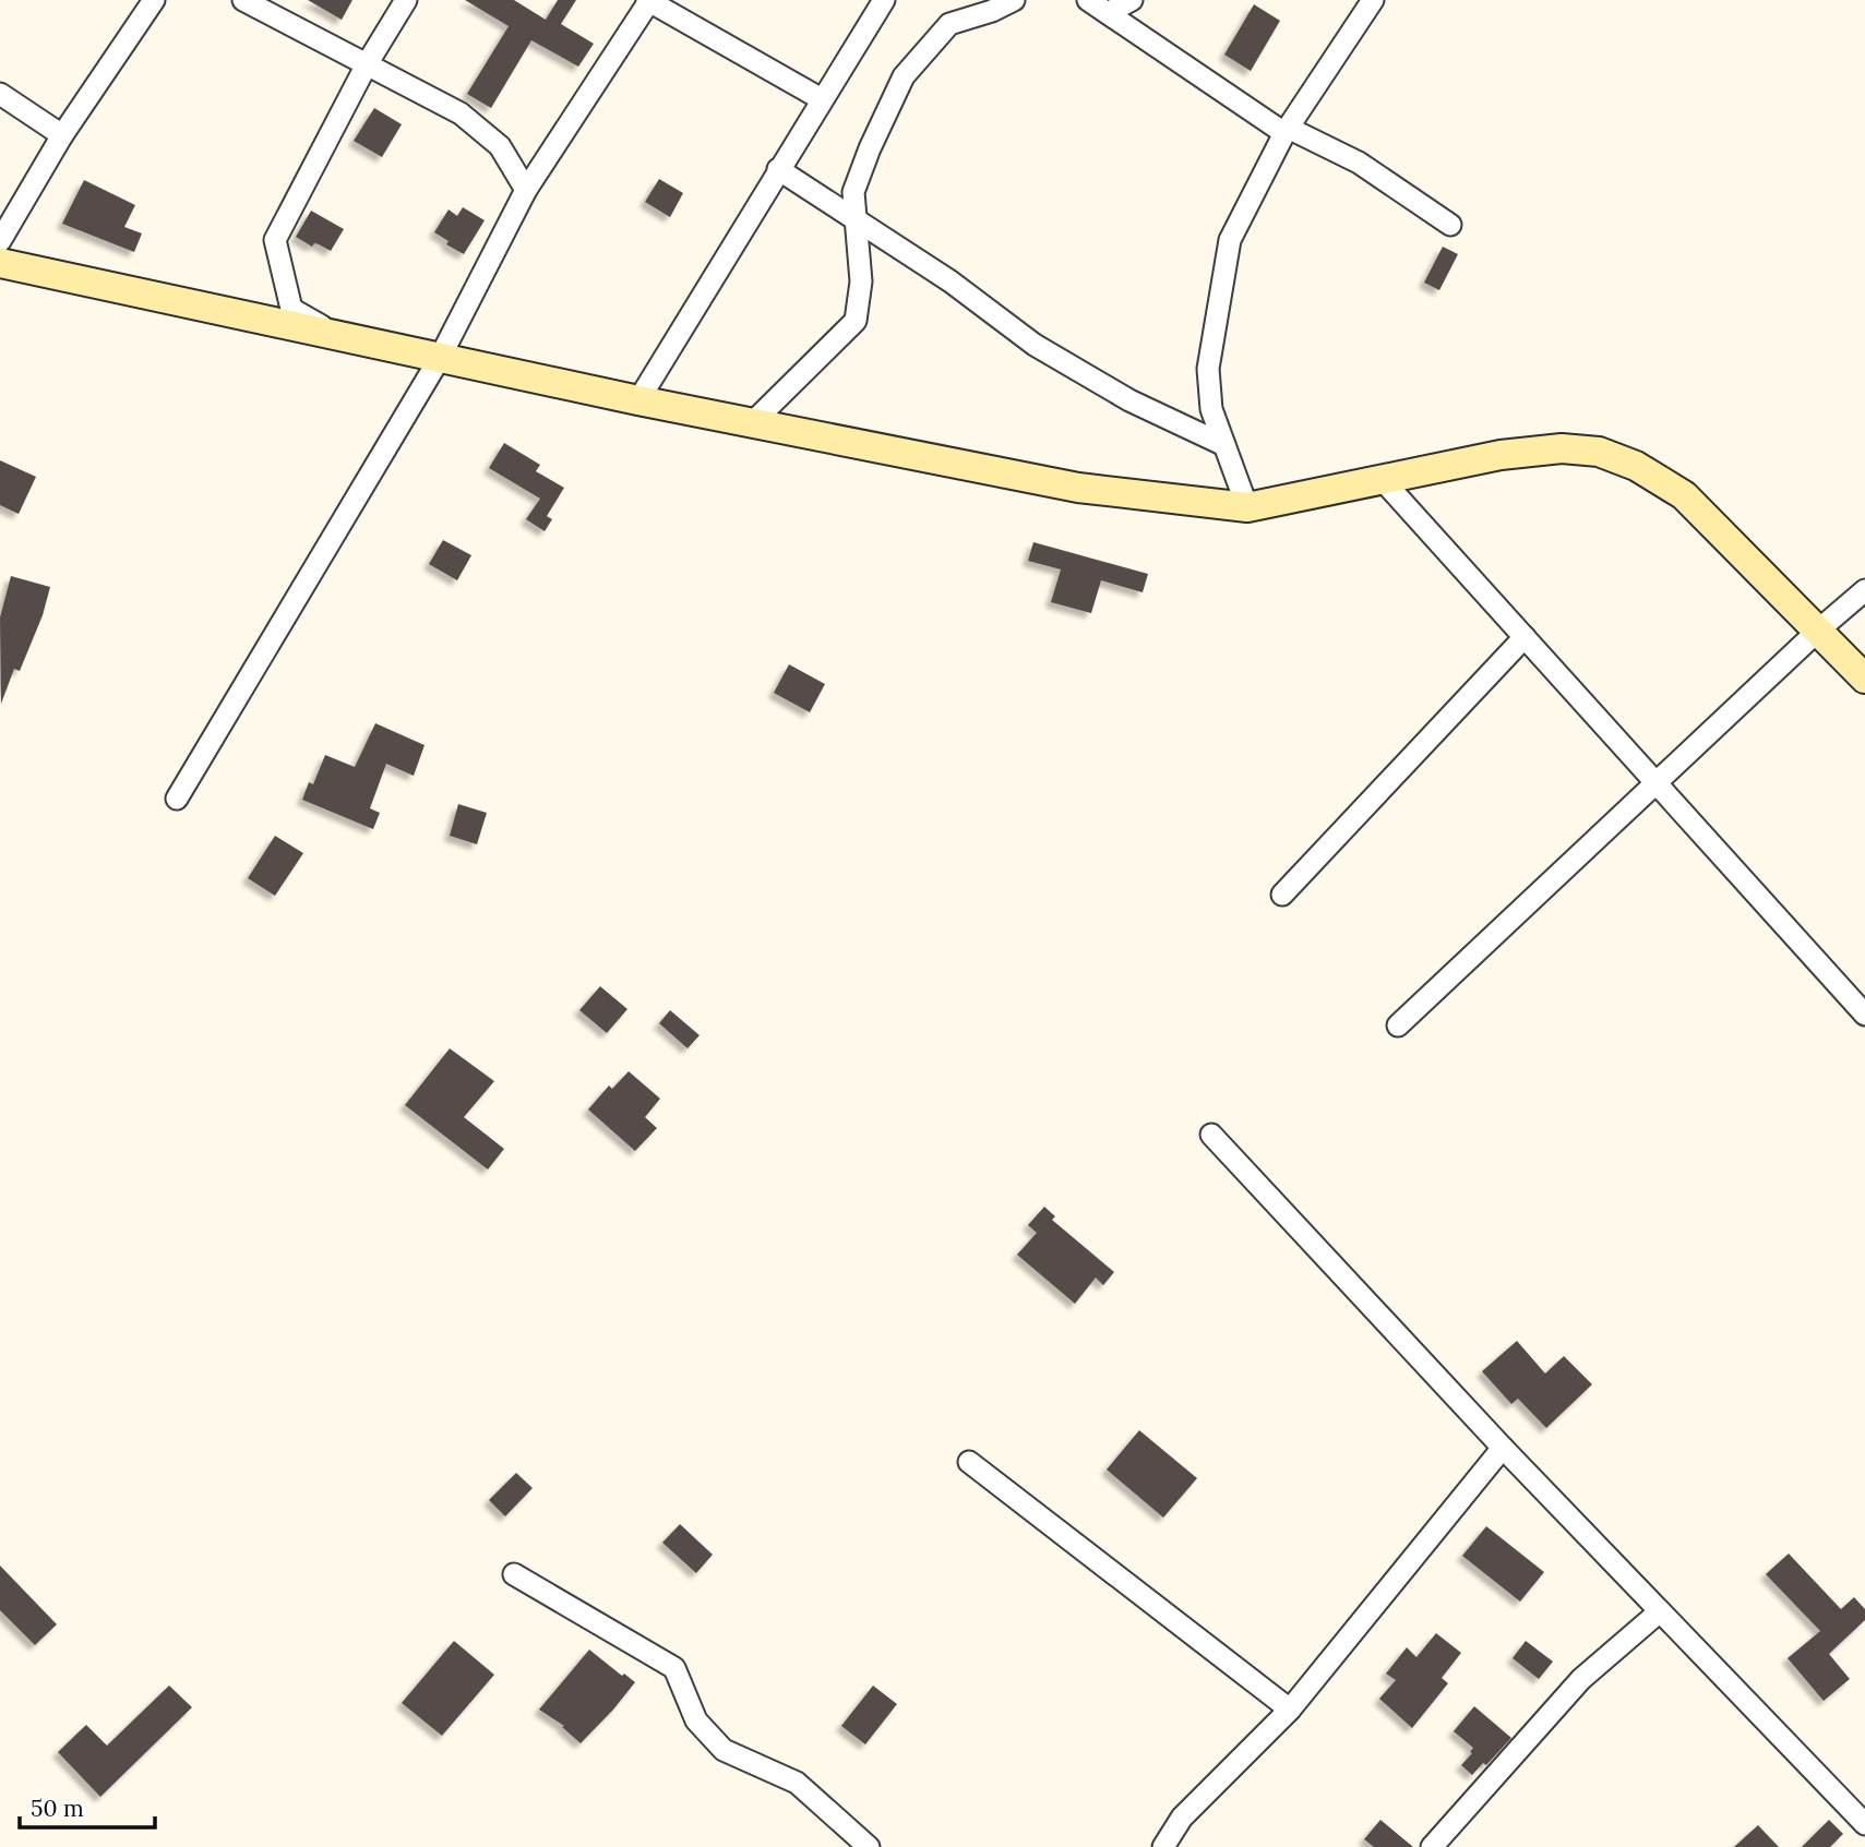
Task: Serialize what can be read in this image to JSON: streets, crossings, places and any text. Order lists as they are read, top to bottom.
{
  "scale_bar": "50 m"
}
